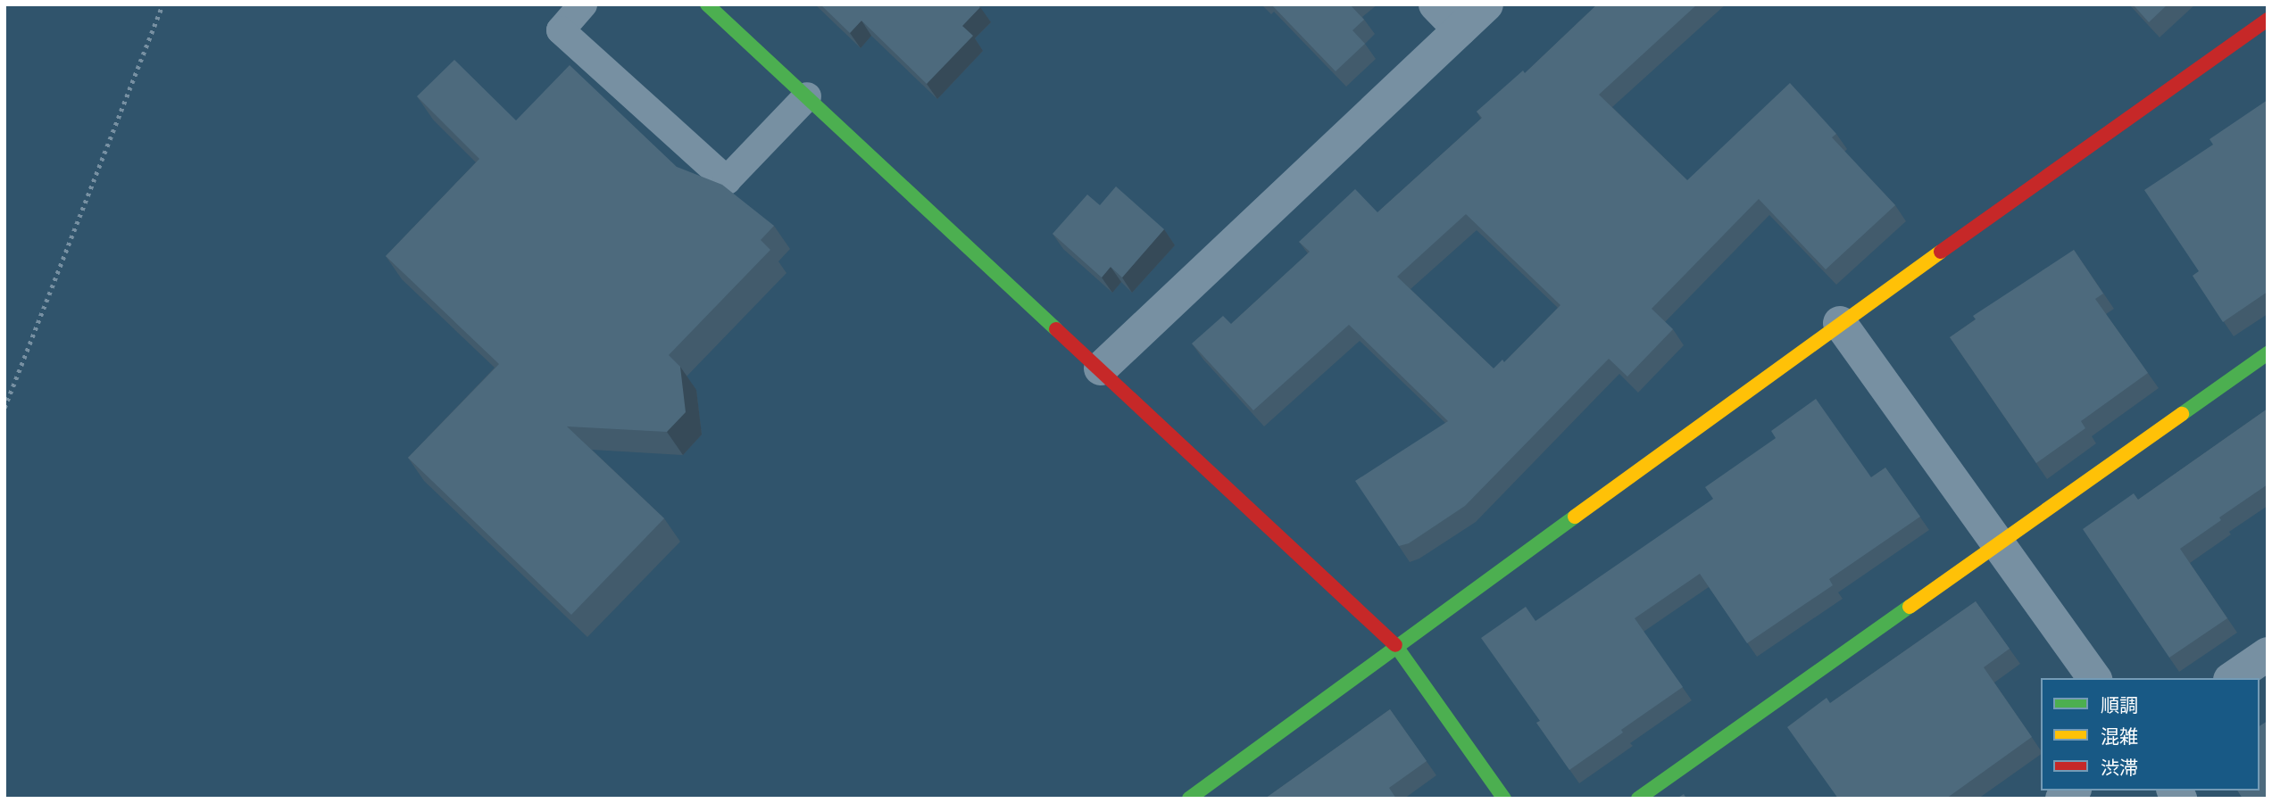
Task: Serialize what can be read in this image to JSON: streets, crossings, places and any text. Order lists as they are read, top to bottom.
{
  "legend": ["順調", "混雑", "渋滞"]
}
